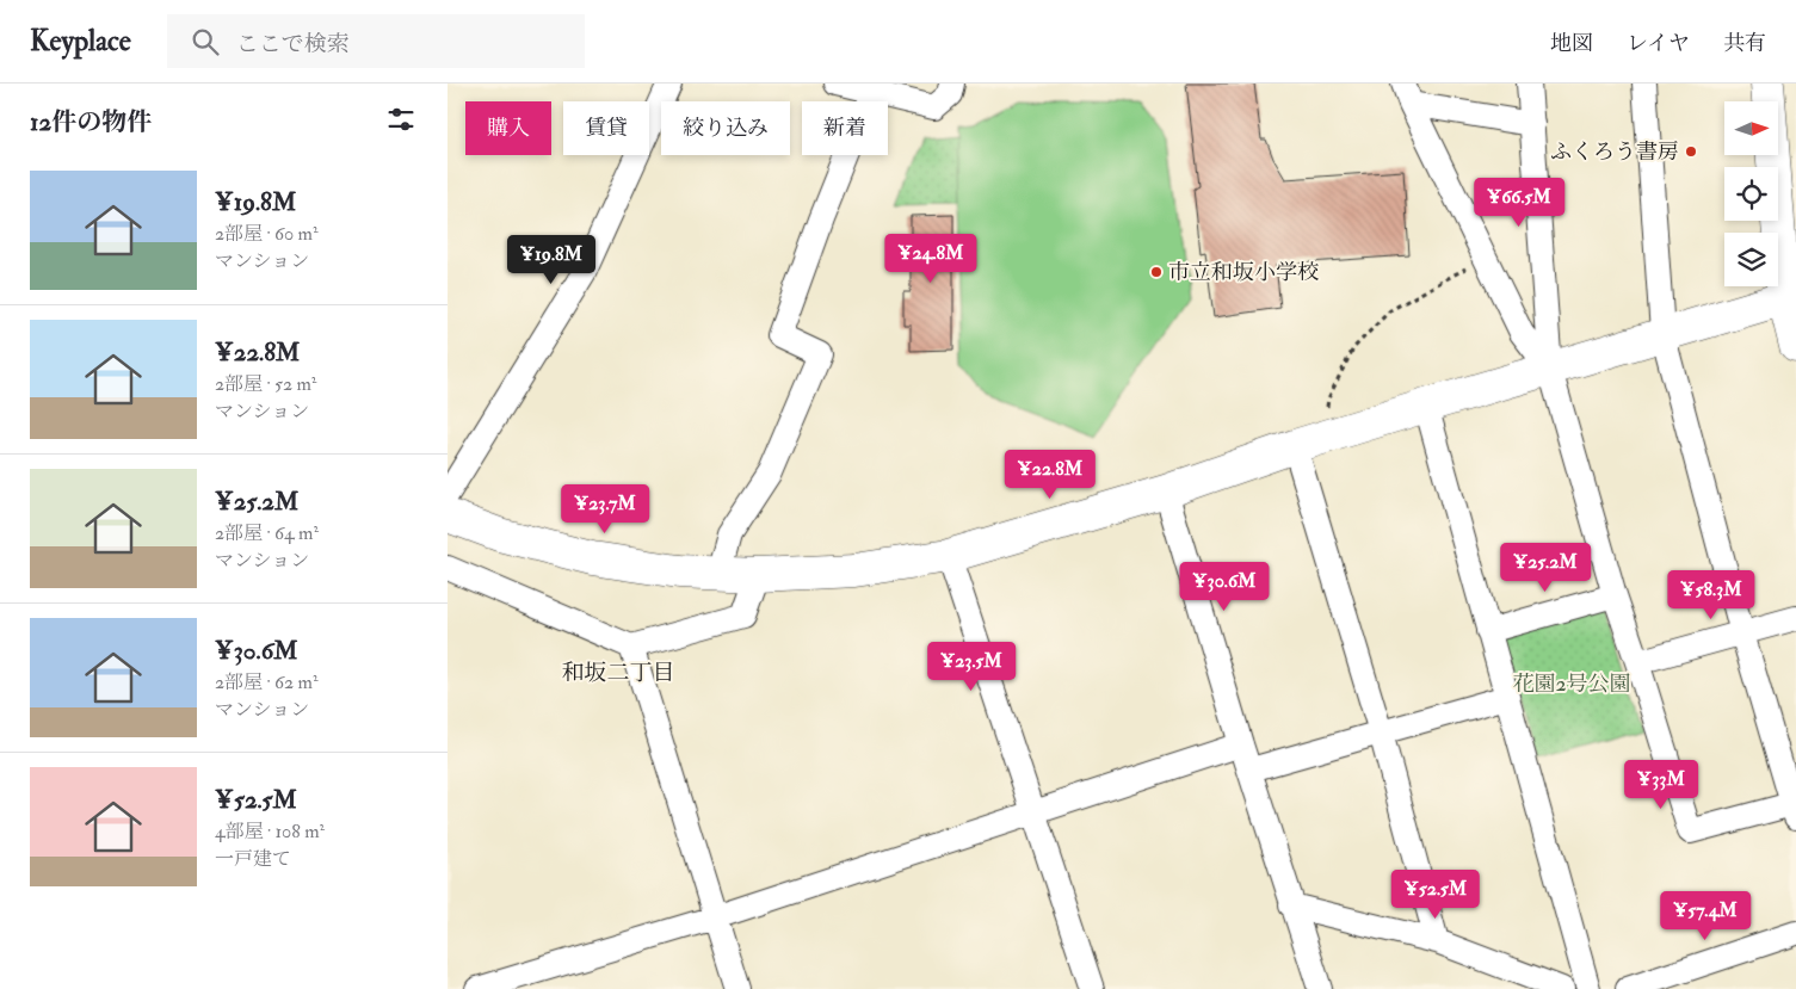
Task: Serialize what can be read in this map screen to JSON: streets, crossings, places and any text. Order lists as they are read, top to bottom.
{
  "districts": ["和坂二丁目"],
  "parks": ["花園2号公園"],
  "places": ["ふくろう書房", "市立和坂小学校"],
  "north": "right",
  "page": {
    "header": "Keyplace",
    "search": "ここで検索",
    "nav": ["地図", "レイヤ", "共有"],
    "heading": "12件の物件",
    "chip": [
      "購入",
      "賃貸",
      "絞り込み",
      "新着"
    ],
    "list": [
      {
        "name": "¥19.8M",
        "note": "2部屋 · 60 m² · マンション"
      },
      {
        "name": "¥22.8M",
        "note": "2部屋 · 52 m² · マンション"
      },
      {
        "name": "¥25.2M",
        "note": "2部屋 · 64 m² · マンション"
      },
      {
        "name": "¥30.6M",
        "note": "2部屋 · 62 m² · マンション"
      },
      {
        "name": "¥52.5M",
        "note": "4部屋 · 108 m² · 一戸建て"
      }
    ],
    "price": [
      "¥66.5M",
      "¥24.8M",
      "¥19.8M",
      "¥22.8M",
      "¥23.7M",
      "¥25.2M",
      "¥30.6M",
      "¥58.3M",
      "¥23.5M",
      "¥33M",
      "¥52.5M",
      "¥57.4M"
    ]
  }
}
